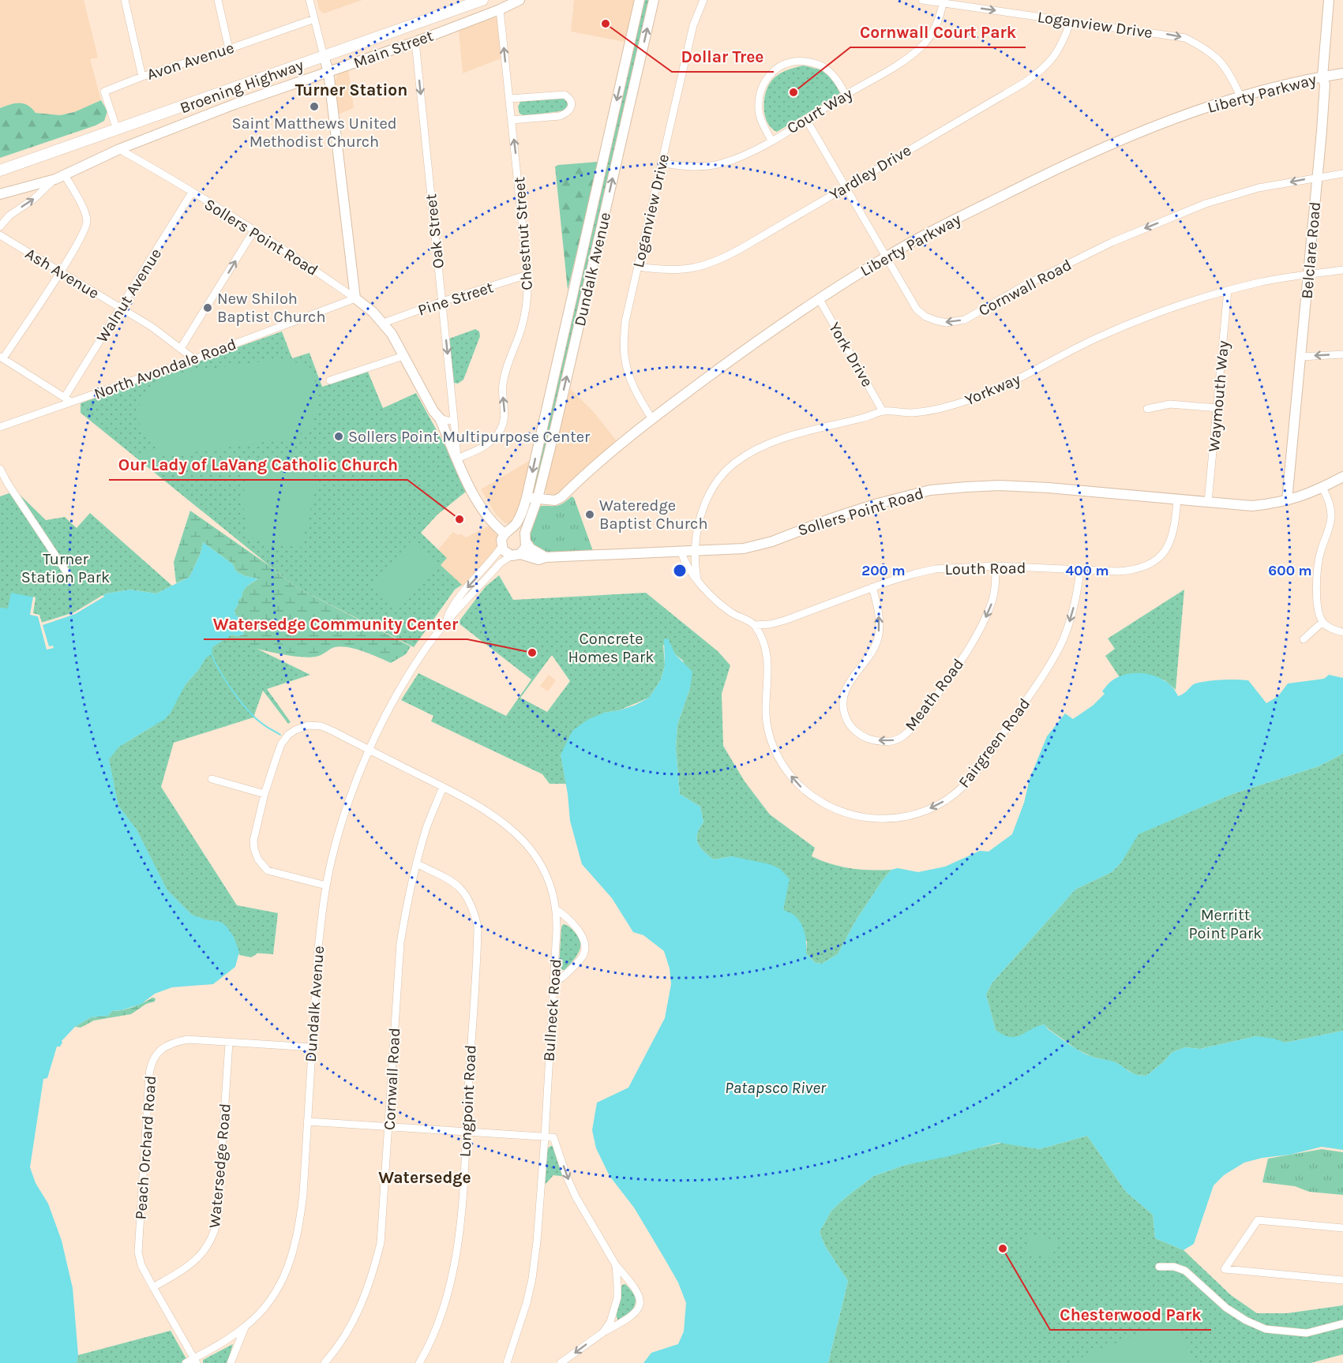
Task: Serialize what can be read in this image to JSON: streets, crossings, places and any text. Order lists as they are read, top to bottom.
{
  "streets": {
    "main road": ["Broening Highway"],
    "street": [
      "Loganview Drive",
      "Main Street",
      "Avon Avenue",
      "Liberty Parkway",
      "Court Way",
      "Yardley Drive",
      "Oak Street",
      "Chestnut Street",
      "Sollers Point Road",
      "Belclare Road",
      "Dundalk Avenue",
      "Ash Avenue",
      "Cornwall Road",
      "Walnut Avenue",
      "Pine Street",
      "York Drive",
      "North Avondale Road",
      "Yorkway",
      "Waymouth Way",
      "Louth Road",
      "Meath Road",
      "Fairgreen Road",
      "Bullneck Road",
      "Longpoint Road",
      "Peach Orchard Road",
      "Watersedge Road"
    ]
  },
  "crossings": [
    ["Loganview Drive", "Liberty Parkway"],
    ["Loganview Drive", "Court Way"],
    ["Loganview Drive", "Yardley Drive"],
    ["Main Street", "Oak Street"],
    ["Main Street", "Chestnut Street"],
    ["Main Street", "Sollers Point Road"],
    ["Avon Avenue", "Broening Highway"],
    ["Liberty Parkway", "Belclare Road"],
    ["Liberty Parkway", "Dundalk Avenue"],
    ["Liberty Parkway", "Cornwall Road"],
    ["Liberty Parkway", "York Drive"],
    ["Court Way", "Cornwall Road"],
    ["Yardley Drive", "Cornwall Road"],
    ["Oak Street", "Chestnut Street"],
    ["Oak Street", "Sollers Point Road"],
    ["Oak Street", "Pine Street"],
    ["Chestnut Street", "Sollers Point Road"],
    ["Chestnut Street", "Pine Street"],
    ["Sollers Point Road", "Belclare Road"],
    ["Sollers Point Road", "Dundalk Avenue"],
    ["Sollers Point Road", "Walnut Avenue"],
    ["Sollers Point Road", "Pine Street"],
    ["Sollers Point Road", "North Avondale Road"],
    ["Sollers Point Road", "Yorkway"],
    ["Sollers Point Road", "Waymouth Way"],
    ["Sollers Point Road", "Louth Road"],
    ["Belclare Road", "Cornwall Road"],
    ["Belclare Road", "Yorkway"],
    ["Dundalk Avenue", "Bullneck Road"],
    ["Dundalk Avenue", "Peach Orchard Road"],
    ["Ash Avenue", "Walnut Avenue"],
    ["Ash Avenue", "North Avondale Road"],
    ["Cornwall Road", "Bullneck Road"],
    ["Cornwall Road", "Longpoint Road"],
    ["Walnut Avenue", "North Avondale Road"],
    ["York Drive", "Yorkway"],
    ["Yorkway", "Waymouth Way"],
    ["Louth Road", "Meath Road"],
    ["Louth Road", "Fairgreen Road"],
    ["Peach Orchard Road", "Watersedge Road"]
  ],
  "one_way": ["Loganview Drive", "Oak Street", "Chestnut Street"],
  "districts": ["Turner Station", "Watersedge"],
  "water": ["Patapsco River"],
  "parks": ["Turner Station Park", "Concrete Homes Park", "Merritt Point Park"],
  "places": [
    "Dollar Tree",
    "Cornwall Court Park",
    "Saint Matthews United Methodist Church",
    "New Shiloh Baptist Church",
    "Sollers Point Multipurpose Center",
    "Wateredge Baptist Church",
    "Our Lady of LaVang Catholic Church",
    "Watersedge Community Center",
    "Chesterwood Park"
  ],
  "rings": ["200 m", "400 m", "600 m"]
}
